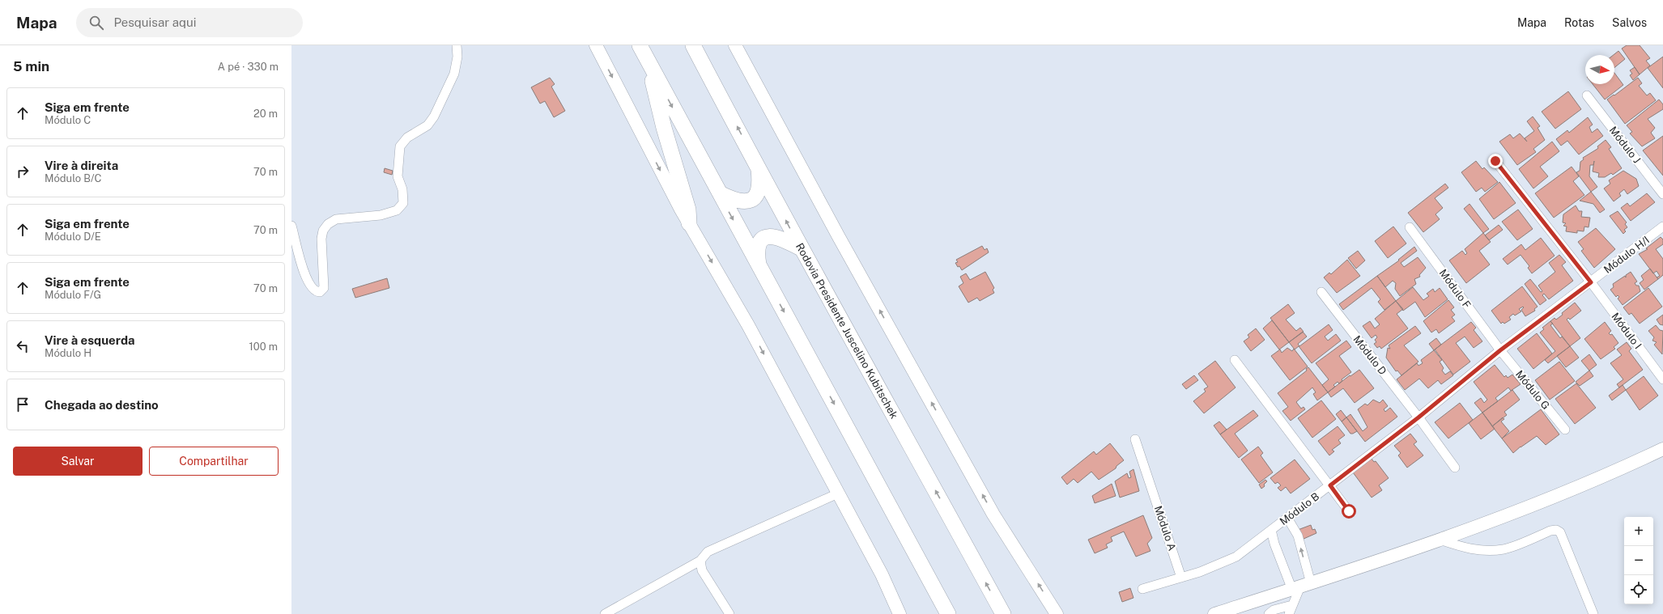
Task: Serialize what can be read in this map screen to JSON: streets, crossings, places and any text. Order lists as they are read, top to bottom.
{
  "streets": {
    "highway": ["Rodovia Presidente Juscelino Kubitschek"],
    "street": [
      "Módulo J",
      "Módulo H/I",
      "Módulo F",
      "Módulo I",
      "Módulo D",
      "Módulo G",
      "Módulo B",
      "Módulo A"
    ]
  },
  "crossings": [
    ["Módulo H/I", "Módulo F"],
    ["Módulo H/I", "Módulo I"],
    ["Módulo H/I", "Módulo D"],
    ["Módulo H/I", "Módulo G"],
    ["Módulo H/I", "Módulo B"],
    ["Módulo F", "Módulo G"],
    ["Módulo B", "Módulo A"]
  ],
  "north": "right",
  "page": {
    "header": "Mapa",
    "search": "Pesquisar aqui",
    "nav": ["Mapa", "Rotas", "Salvos"],
    "heading": ["5 min", "A pé · 330 m"],
    "list": [
      ["Siga em frente", "Módulo C", "20 m"],
      ["Vire à direita", "Módulo B/C", "70 m"],
      ["Siga em frente", "Módulo D/E", "70 m"],
      ["Siga em frente", "Módulo F/G", "70 m"],
      ["Vire à esquerda", "Módulo H", "100 m"],
      "Chegada ao destino"
    ],
    "buttons": ["Salvar", "Compartilhar"],
    "map_buttons": ["+", "−"]
  }
}
